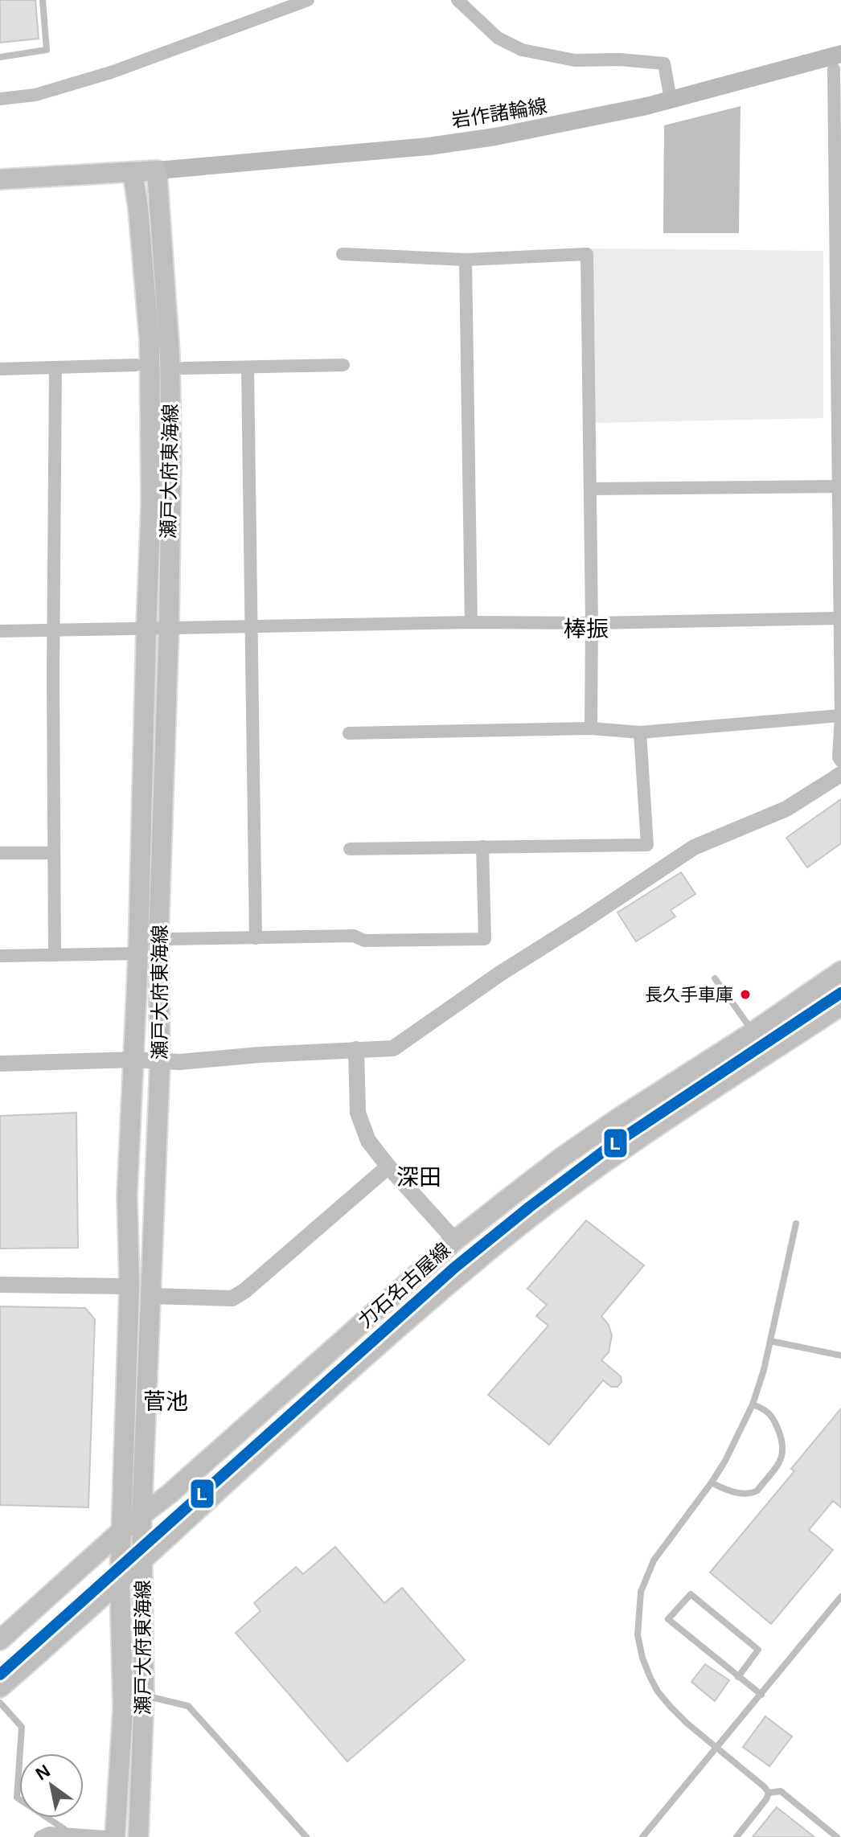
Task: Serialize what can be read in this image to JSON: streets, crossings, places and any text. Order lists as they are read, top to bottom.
{
  "streets": {
    "main road": ["岩作諸輪線", "瀬戸大府東海線", "力石名古屋線"]
  },
  "crossings": [
    ["岩作諸輪線", "瀬戸大府東海線"],
    ["瀬戸大府東海線", "力石名古屋線"]
  ],
  "districts": ["棒振", "深田", "菅池"],
  "places": ["長久手車庫"],
  "lines": ["transit line L"],
  "north": "top left"
}
